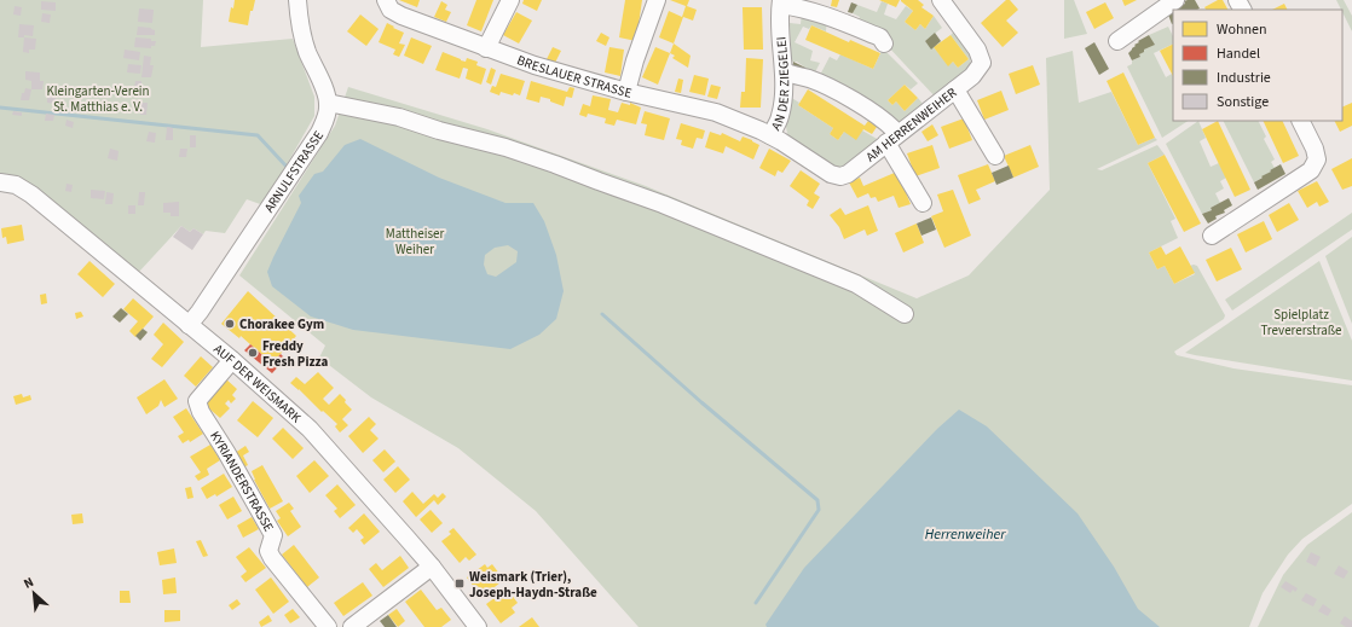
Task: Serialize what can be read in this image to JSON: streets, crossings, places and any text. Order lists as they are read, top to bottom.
{
  "streets": {
    "street": [
      "BRESLAUER STRASSE",
      "AN DER ZIEGELEI",
      "AM HERRENWEIHER",
      "ARNULFSTRASSE",
      "AUF DER WEISMARK",
      "KYRIANDERSTRASSE"
    ]
  },
  "crossings": [
    ["BRESLAUER STRASSE", "AN DER ZIEGELEI"],
    ["BRESLAUER STRASSE", "AM HERRENWEIHER"],
    ["AN DER ZIEGELEI", "AM HERRENWEIHER"],
    ["ARNULFSTRASSE", "AUF DER WEISMARK"],
    ["AUF DER WEISMARK", "KYRIANDERSTRASSE"]
  ],
  "water": ["Herrenweiher"],
  "parks": ["Kleingarten-Verein St. Matthias e. V.", "Mattheiser Weiher", "Spielplatz Trevererstraße"],
  "places": {
    "other": ["Chorakee Gym", "Freddy Fresh Pizza"],
    "transit": ["Weismark (Trier), Joseph-Haydn-Straße"]
  },
  "legend": [
    "Wohnen",
    "Handel",
    "Industrie",
    "Sonstige"
  ],
  "north": "top left"
}
